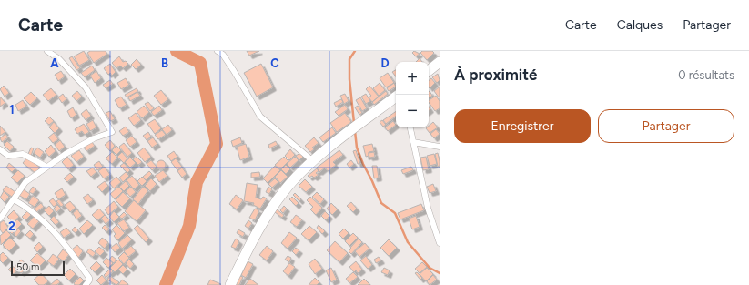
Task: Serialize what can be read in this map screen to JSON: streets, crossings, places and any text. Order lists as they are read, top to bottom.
{
  "scale_bar": "50 m",
  "page": {
    "header": "Carte",
    "nav": ["Carte", "Calques", "Partager"],
    "heading": ["À proximité", "0 résultats"],
    "map_buttons": ["+", "−"],
    "buttons": ["Enregistrer", "Partager"],
    "scale": "50 m"
  },
  "grid": {
    "columns": [
      "A",
      "B",
      "C",
      "D"
    ],
    "rows": ["1", "2"]
  }
}
